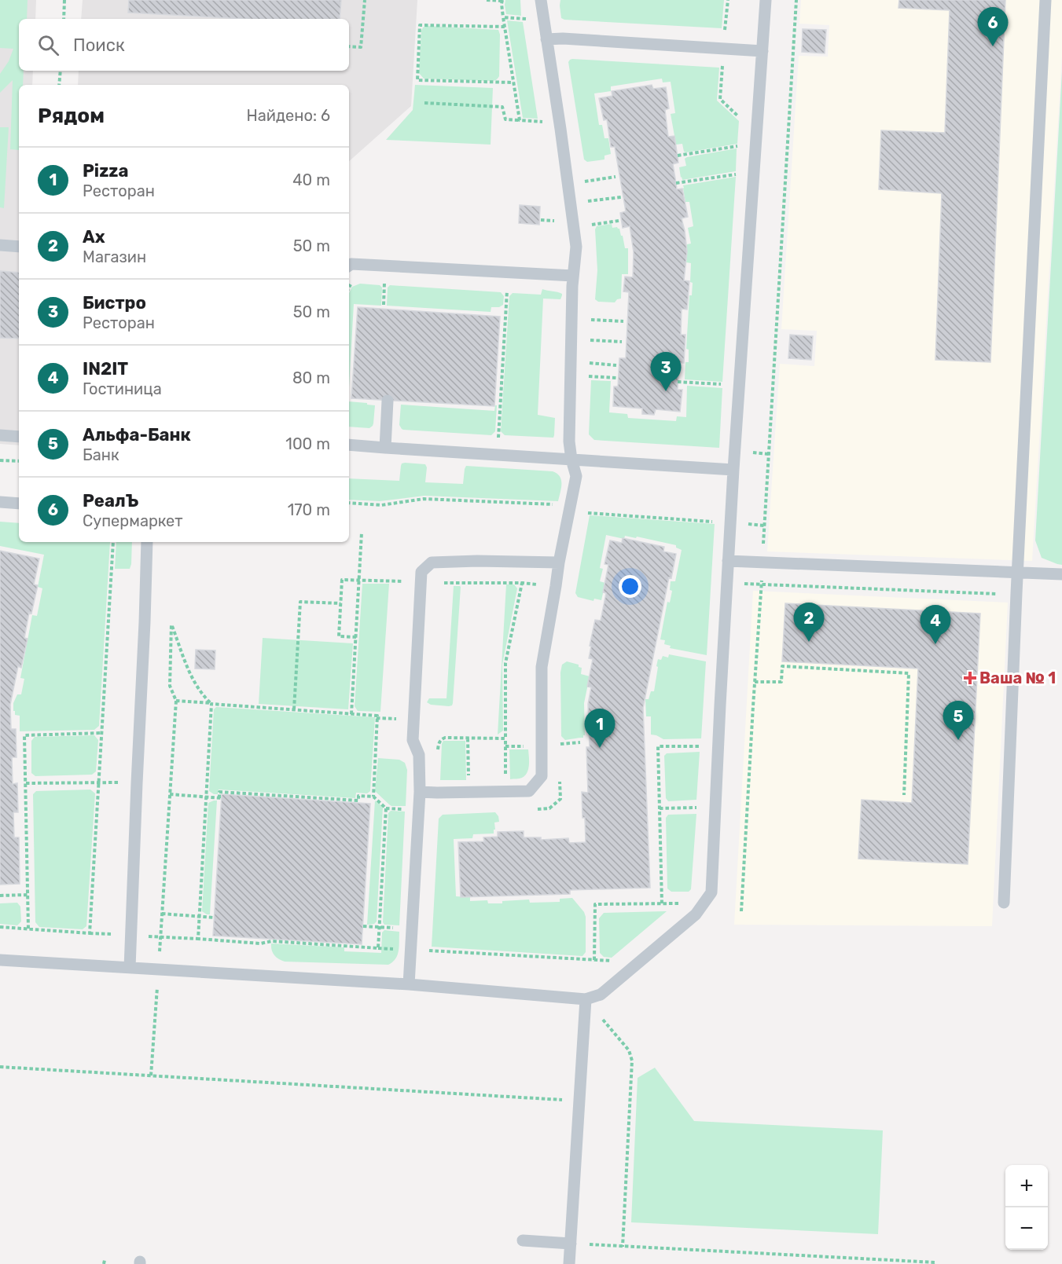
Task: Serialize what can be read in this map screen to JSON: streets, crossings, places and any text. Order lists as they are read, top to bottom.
{
  "places": {
    "health": ["Ваша № 1"]
  },
  "page": {
    "pins": [
      "6",
      "3",
      "2",
      "4",
      "5",
      "1"
    ],
    "search": "Поиск",
    "heading": ["Рядом", "Найдено: 6"],
    "list": [
      {
        "mark": "1",
        "name": "Pizza",
        "note": "Ресторан",
        "value": "40 m"
      },
      {
        "mark": "2",
        "name": "Ах",
        "note": "Магазин",
        "value": "50 m"
      },
      {
        "mark": "3",
        "name": "Бистро",
        "note": "Ресторан",
        "value": "50 m"
      },
      {
        "mark": "4",
        "name": "IN2IT",
        "note": "Гостиница",
        "value": "80 m"
      },
      {
        "mark": "5",
        "name": "Альфа-Банк",
        "note": "Банк",
        "value": "100 m"
      },
      {
        "mark": "6",
        "name": "РеалЪ",
        "note": "Супермаркет",
        "value": "170 m"
      }
    ],
    "map_buttons": ["+", "−"]
  }
}
